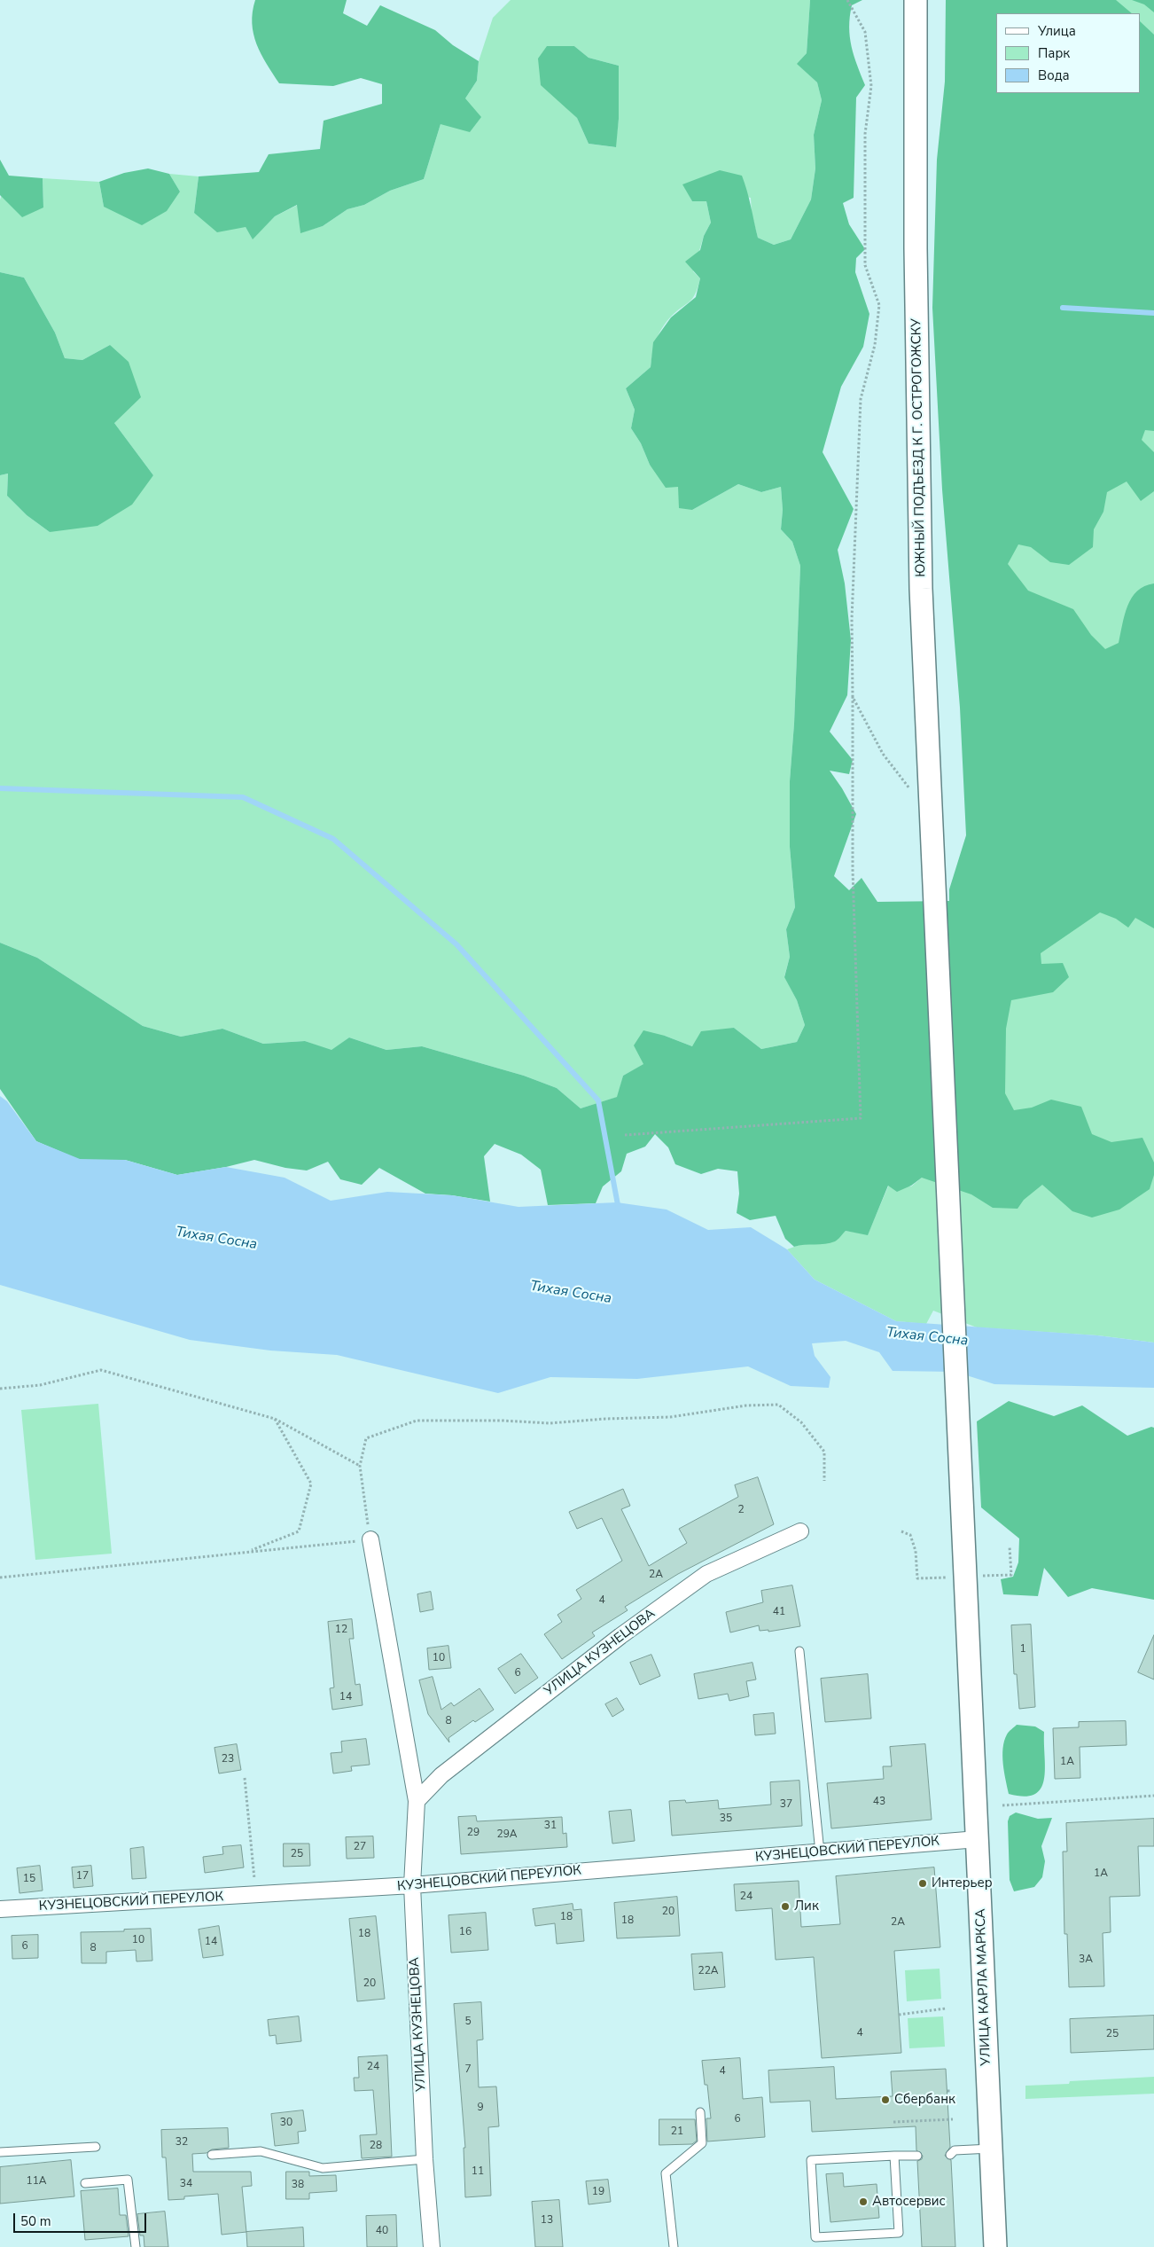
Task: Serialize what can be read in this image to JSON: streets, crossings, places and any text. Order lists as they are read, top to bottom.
{
  "streets": {
    "main road": ["ЮЖНЫЙ ПОДЪЕЗД К Г. ОСТРОГОЖСКУ", "УЛИЦА КАРЛА МАРКСА"],
    "street": ["УЛИЦА КУЗНЕЦОВА", "КУЗНЕЦОВСКИЙ ПЕРЕУЛОК"]
  },
  "crossings": [
    ["ЮЖНЫЙ ПОДЪЕЗД К Г. ОСТРОГОЖСКУ", "УЛИЦА КАРЛА МАРКСА"],
    ["УЛИЦА КУЗНЕЦОВА", "КУЗНЕЦОВСКИЙ ПЕРЕУЛОК"],
    ["КУЗНЕЦОВСКИЙ ПЕРЕУЛОК", "УЛИЦА КАРЛА МАРКСА"]
  ],
  "water": ["Тихая Сосна"],
  "places": [
    "Интерьер",
    "Лик",
    "Сбербанк",
    "Автосервис"
  ],
  "house_numbers": [
    "2",
    "2А",
    "4",
    "41",
    "12",
    "1",
    "10",
    "6",
    "14",
    "8",
    "23",
    "1А",
    "43",
    "37",
    "35",
    "31",
    "29",
    "29А",
    "27",
    "25",
    "1А",
    "17",
    "15",
    "24",
    "20",
    "18",
    "18",
    "2А",
    "16",
    "18",
    "10",
    "14",
    "6",
    "8",
    "3А",
    "22А",
    "20",
    "5",
    "4",
    "25",
    "24",
    "7",
    "4",
    "9",
    "6",
    "30",
    "21",
    "32",
    "28",
    "11",
    "11А",
    "34",
    "38",
    "19",
    "13",
    "40"
  ],
  "legend": ["Улица", "Парк", "Вода"],
  "scale_bar": "50 m"
}
